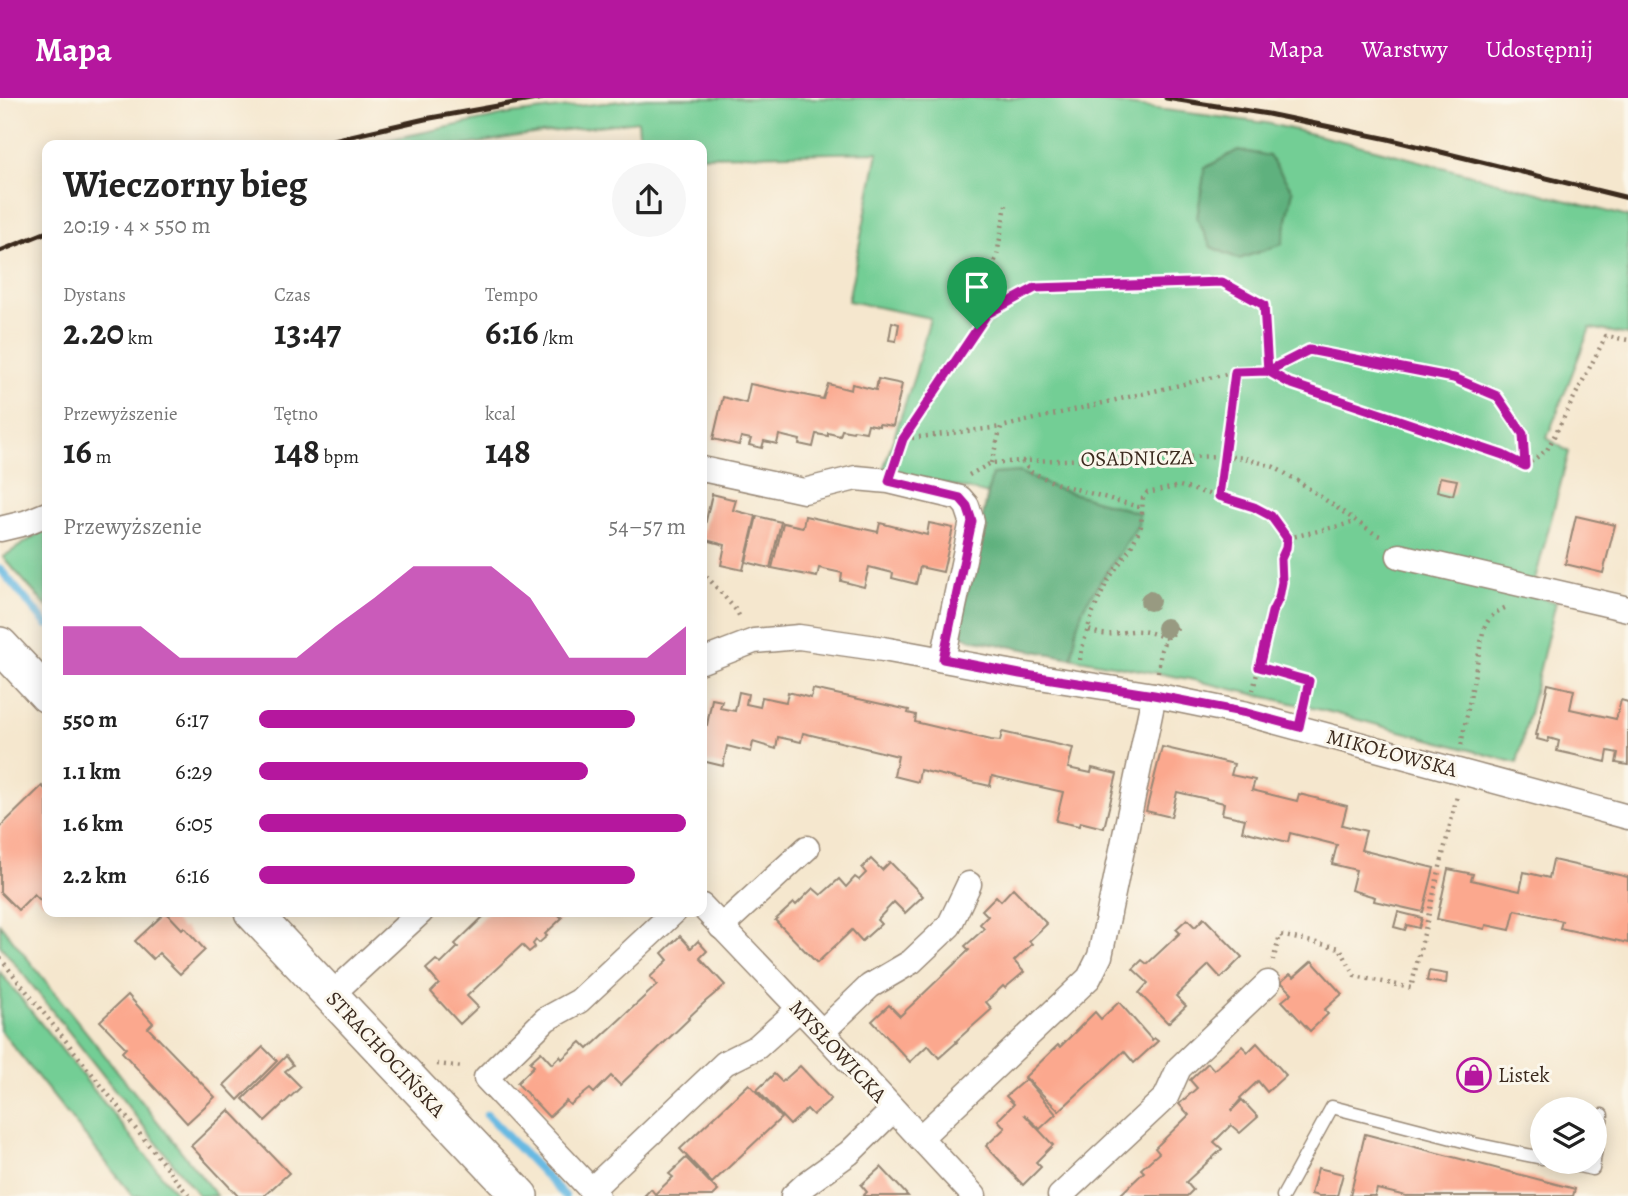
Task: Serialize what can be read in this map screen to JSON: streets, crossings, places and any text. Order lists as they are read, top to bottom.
{
  "streets": {
    "main road": ["STRACHOCIŃSKA"],
    "street": ["MIKOŁOWSKA", "MYSŁOWICKA"],
    "path": ["OSADNICZA"]
  },
  "places": {
    "shop": ["Listek"]
  },
  "page": {
    "header": "Mapa",
    "nav": ["Mapa", "Warstwy", "Udostępnij"],
    "heading": ["Wieczorny bieg", "20:19 · 4 × 550 m"],
    "stats": [
      ["Dystans", "2.20 km"],
      ["Czas", "13:47"],
      ["Tempo", "6:16 /km"],
      ["Przewyższenie", "16 m"],
      ["Tętno", "148 bpm"],
      ["kcal", "148"]
    ],
    "chart": ["Przewyższenie", "54–57 m"],
    "list": [
      {
        "name": "550 m",
        "note": "6:17"
      },
      {
        "name": "1.1 km",
        "note": "6:29"
      },
      {
        "name": "1.6 km",
        "note": "6:05"
      },
      {
        "name": "2.2 km",
        "note": "6:16"
      }
    ]
  }
}
